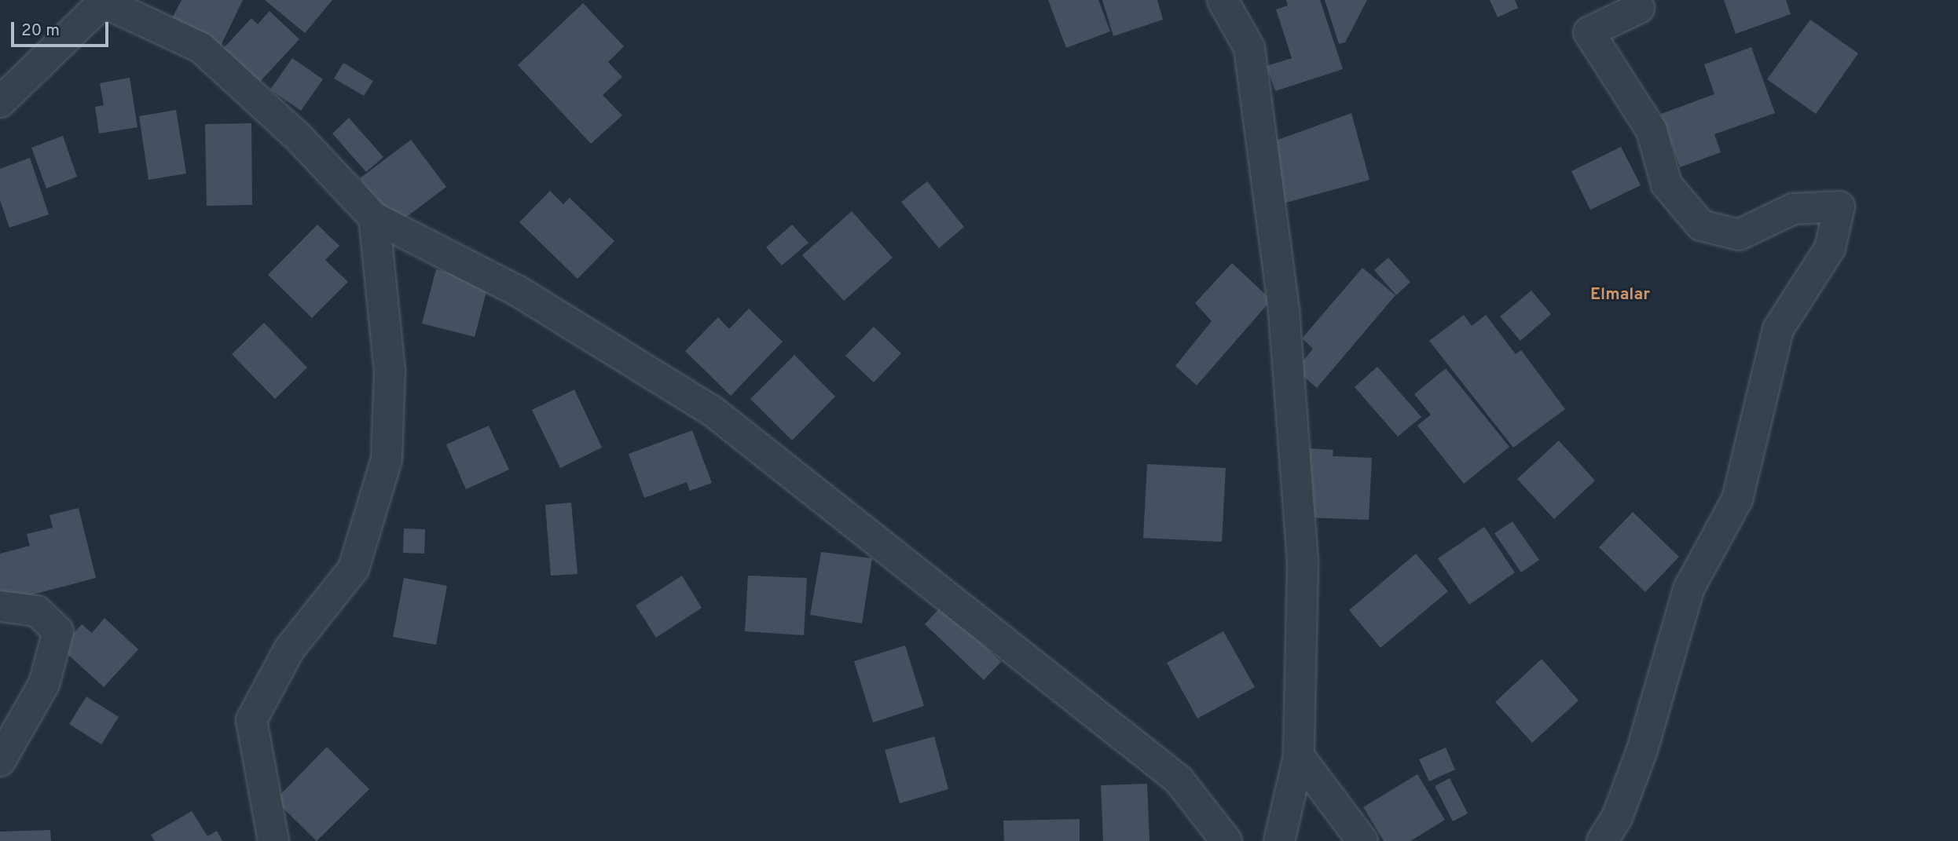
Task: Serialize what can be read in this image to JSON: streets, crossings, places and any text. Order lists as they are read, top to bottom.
{
  "districts": ["Elmalar"],
  "scale_bar": "20 m"
}
